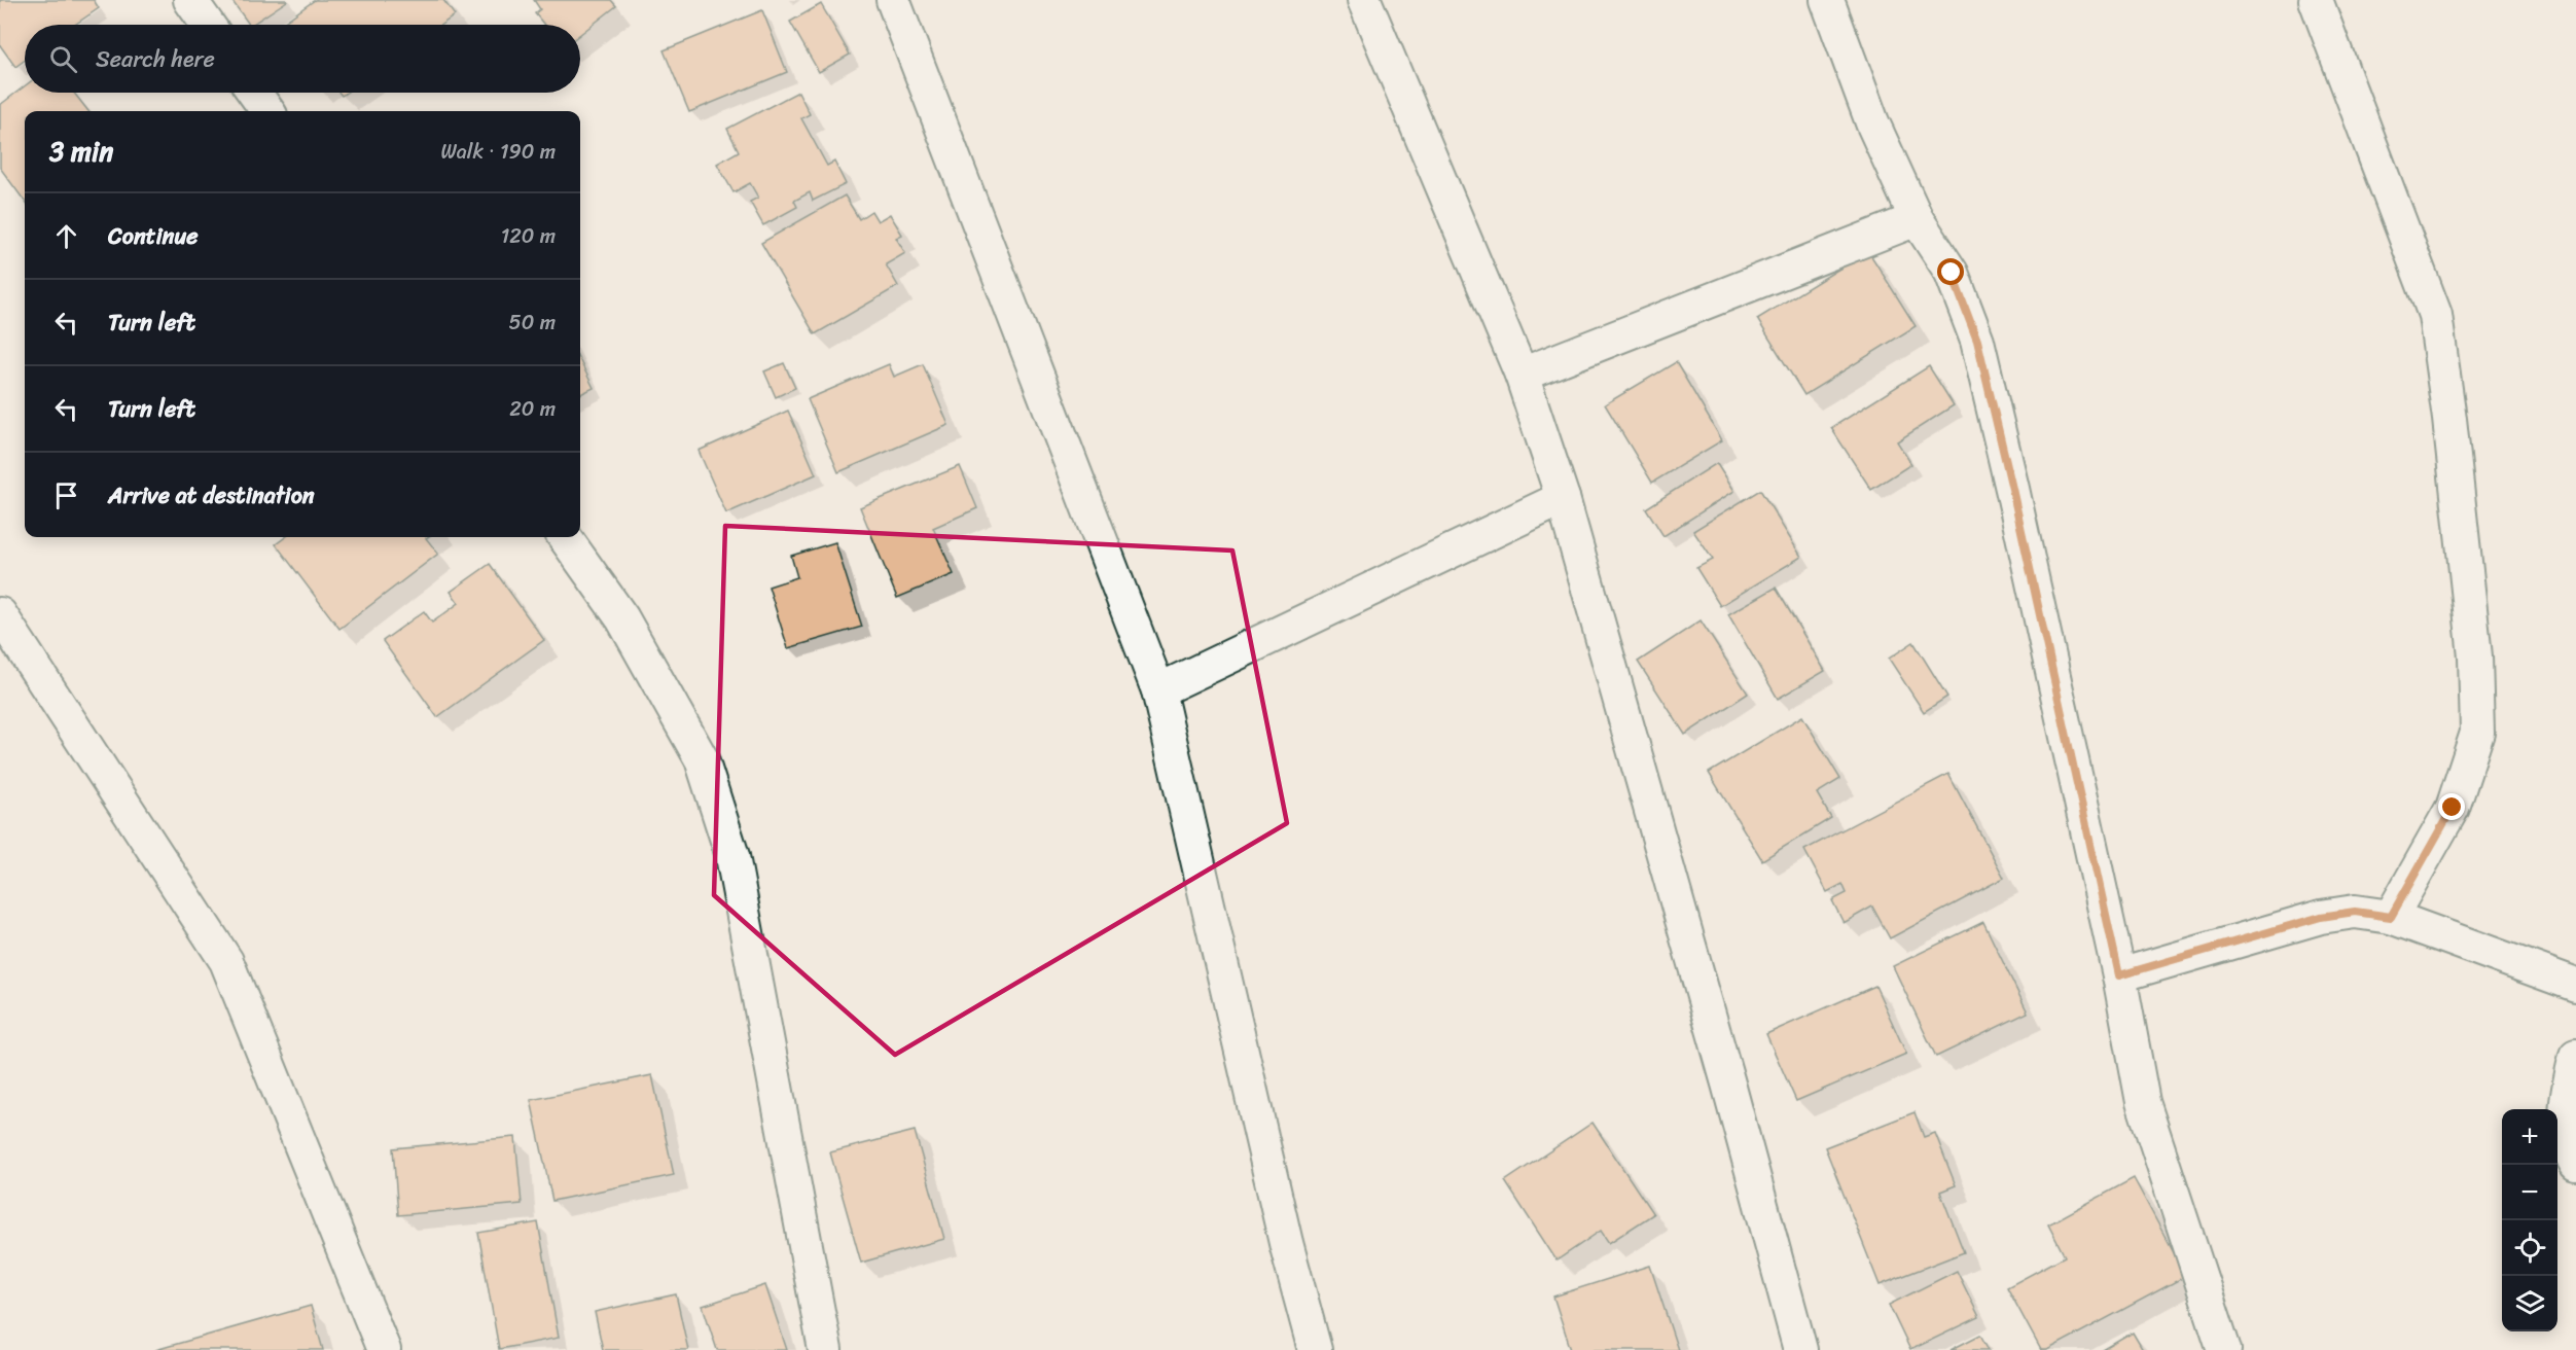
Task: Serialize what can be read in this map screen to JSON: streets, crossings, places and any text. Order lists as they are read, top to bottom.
{
  "page": {
    "search": "Search here",
    "heading": ["3 min", "Walk · 190 m"],
    "list": [
      ["Continue", "120 m"],
      ["Turn left", "50 m"],
      ["Turn left", "20 m"],
      "Arrive at destination"
    ],
    "map_buttons": ["+", "−"]
  }
}
